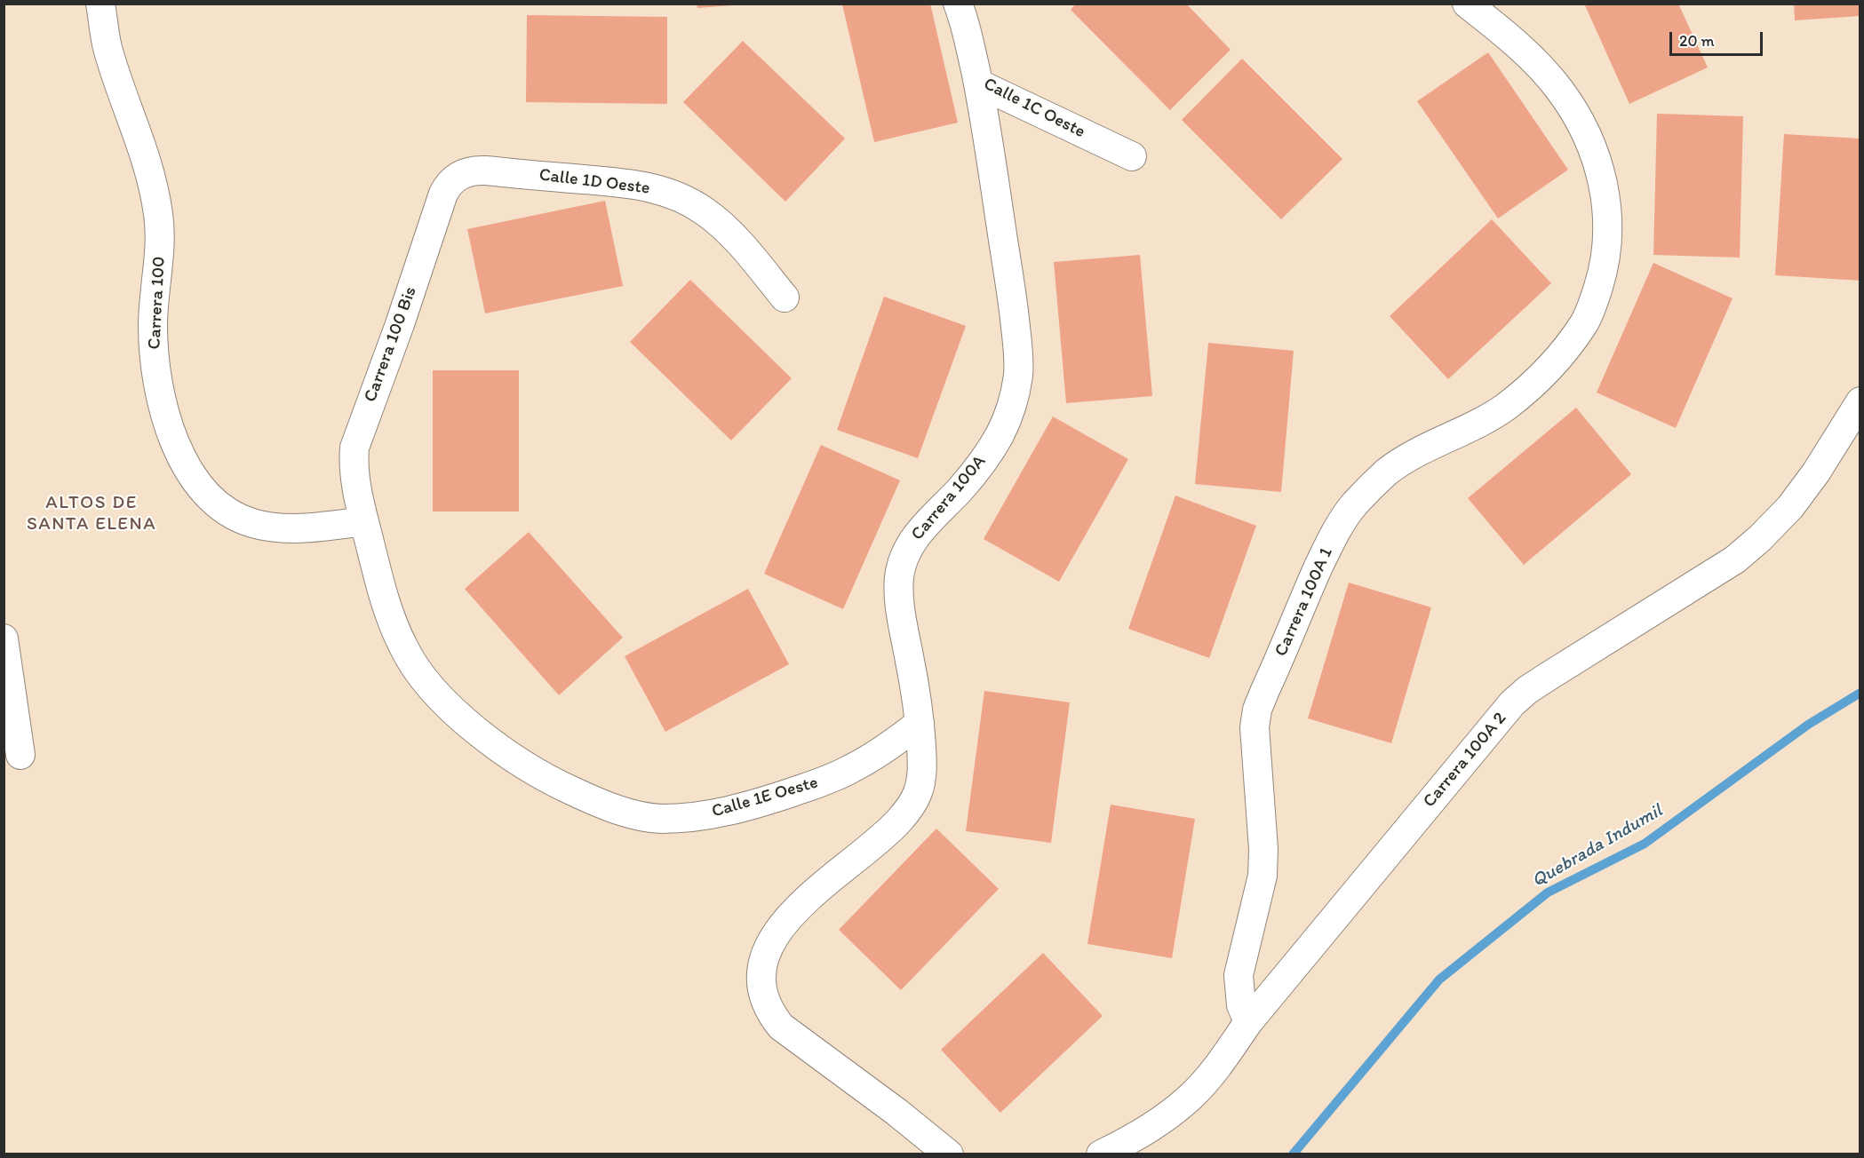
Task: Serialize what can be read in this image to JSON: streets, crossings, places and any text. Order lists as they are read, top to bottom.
{
  "streets": {
    "street": [
      "Calle 1C Oeste",
      "Calle 1D Oeste",
      "Carrera 100",
      "Carrera 100 Bis",
      "Carrera 100A",
      "Carrera 100A 1",
      "Carrera 100A 2",
      "Calle 1E Oeste"
    ]
  },
  "crossings": [
    ["Calle 1C Oeste", "Carrera 100A"],
    ["Calle 1D Oeste", "Carrera 100 Bis"],
    ["Carrera 100", "Carrera 100 Bis"],
    ["Carrera 100", "Calle 1E Oeste"],
    ["Carrera 100 Bis", "Calle 1E Oeste"],
    ["Carrera 100A", "Calle 1E Oeste"],
    ["Carrera 100A 1", "Carrera 100A 2"]
  ],
  "districts": ["ALTOS DE SANTA ELENA"],
  "water": ["Quebrada Indumil"],
  "scale_bar": "20 m"
}
